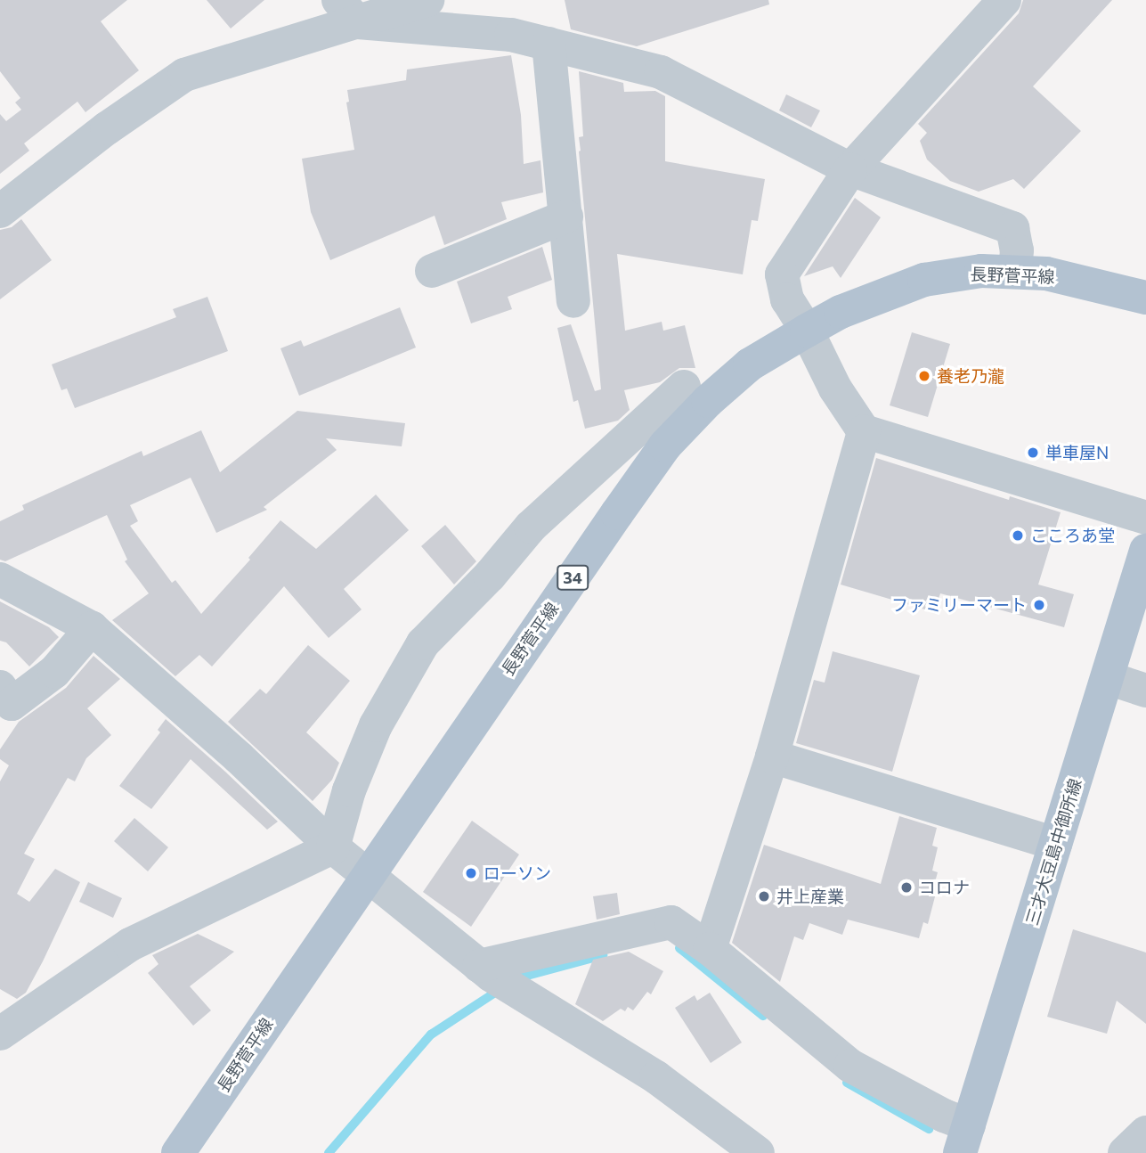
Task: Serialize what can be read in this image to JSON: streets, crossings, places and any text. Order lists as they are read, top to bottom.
{
  "streets": {
    "main road": ["長野菅平線", "34", "三才大豆島中御所線"]
  },
  "places": [
    "養老乃瀧",
    "単車屋N",
    "こころあ堂",
    "ファミリーマート",
    "ローソン",
    "コロナ",
    "井上産業"
  ]
}
